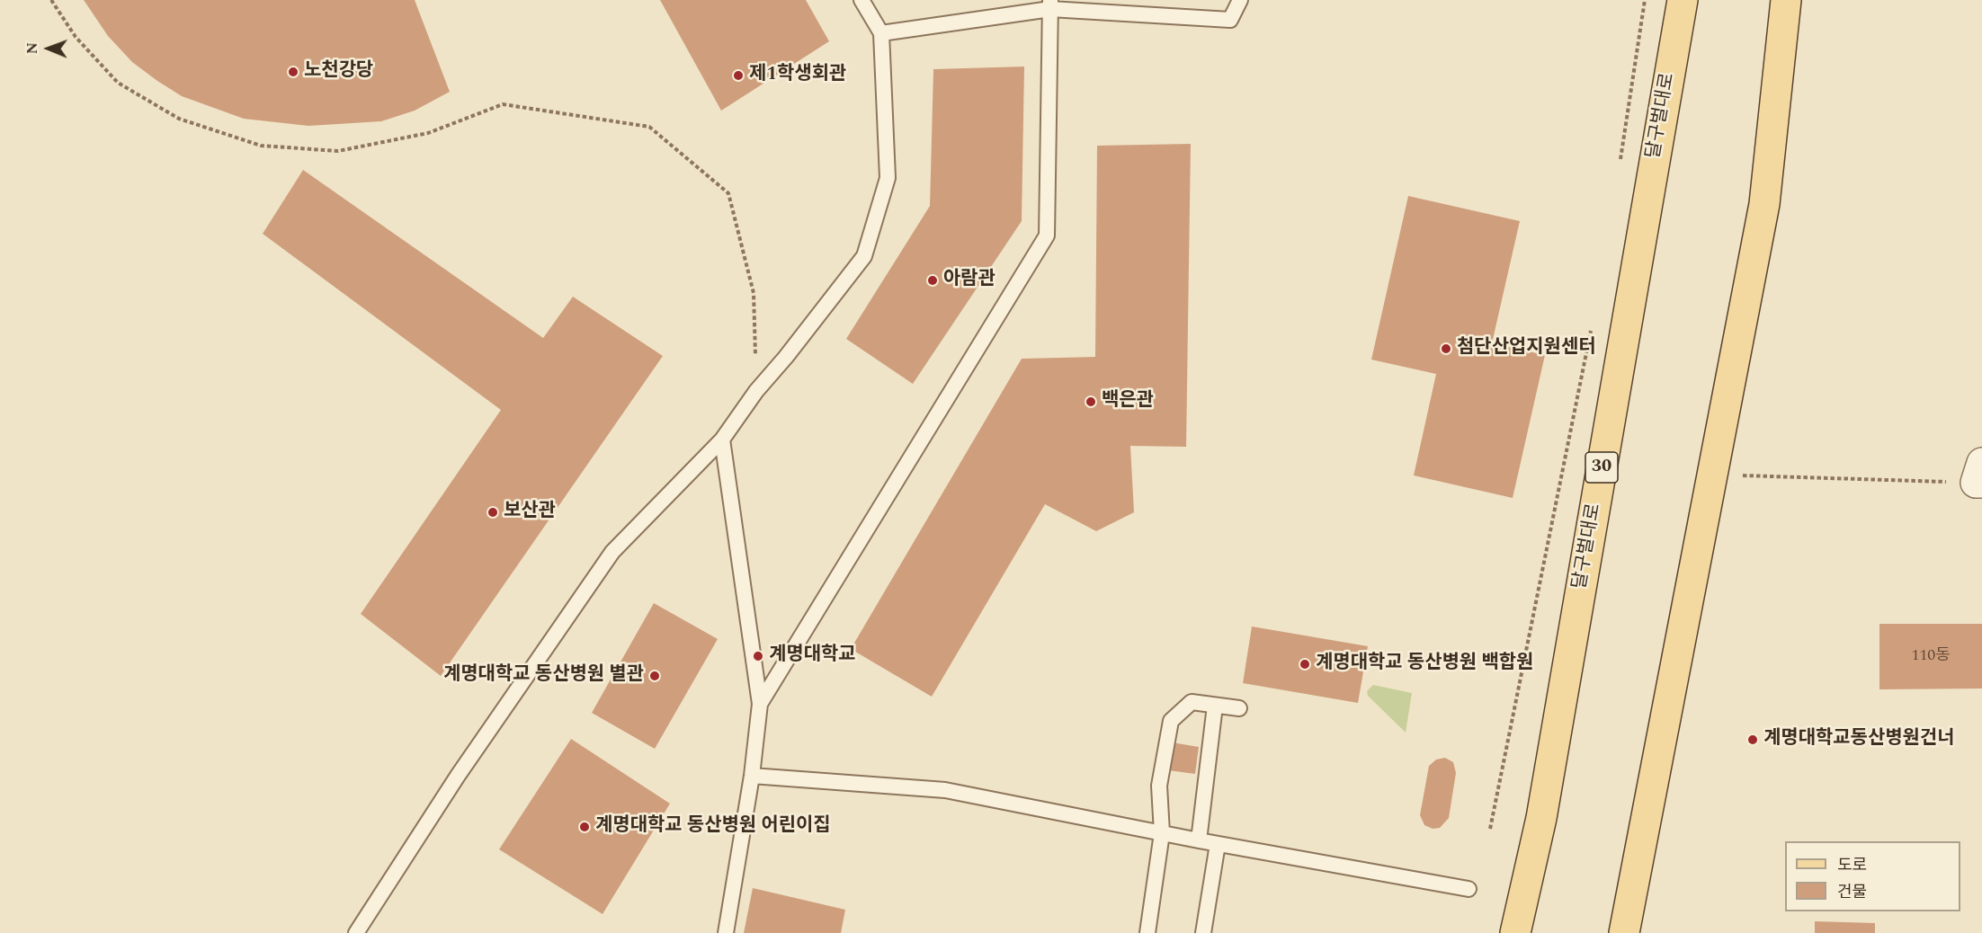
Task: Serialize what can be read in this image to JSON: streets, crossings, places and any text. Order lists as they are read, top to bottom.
{
  "streets": {
    "main road": ["달구벌대로", "30"]
  },
  "places": [
    "노천강당",
    "제1학생회관",
    "아람관",
    "첨단산업지원센터",
    "백은관",
    "보산관",
    "계명대학교",
    "계명대학교 동산병원 백합원",
    "계명대학교 동산병원 별관",
    "계명대학교동산병원건너",
    "계명대학교 동산병원 어린이집"
  ],
  "house_numbers": ["110동"],
  "legend": ["도로", "건물"],
  "north": "left"
}
